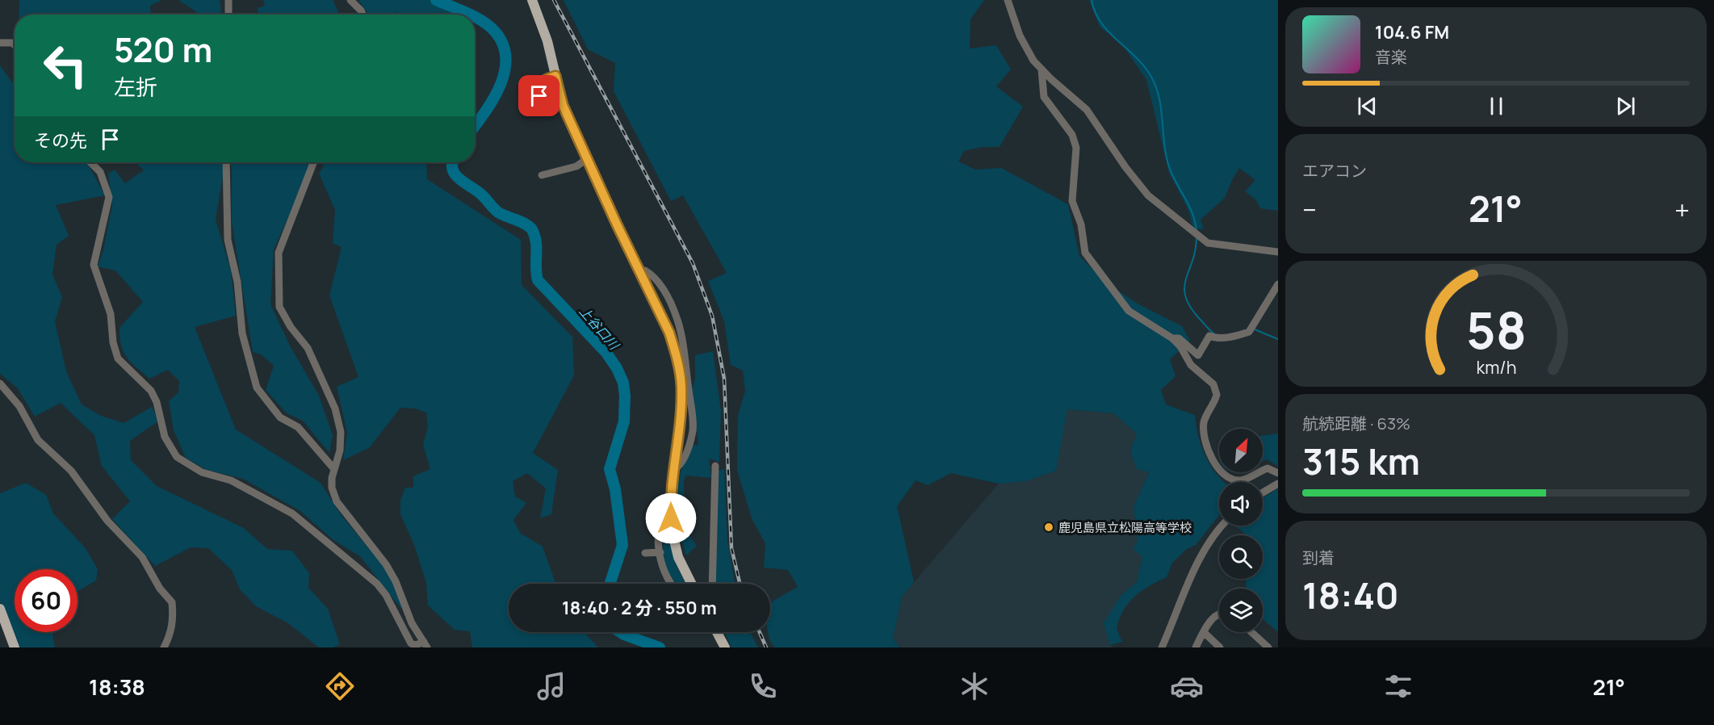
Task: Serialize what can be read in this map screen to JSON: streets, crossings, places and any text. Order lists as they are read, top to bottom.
{
  "water": ["上谷口川"],
  "places": ["鹿児島県立松陽高等学校"],
  "north": "top right",
  "page": {
    "turn": ["520 m", "左折"],
    "song": ["104.6 FM", "音楽"],
    "then": "その先",
    "tile": [
      "エアコン",
      ["航続距離 · 63%", "315 km"],
      ["到着", "18:40"]
    ],
    "heat": ["−", "21°", "+"],
    "limit": "60",
    "trip": "18:40 · 2 分 · 550 m",
    "tabs": ["18:38", "21°"],
    "gauge": ["58", "km/h"]
  }
}
